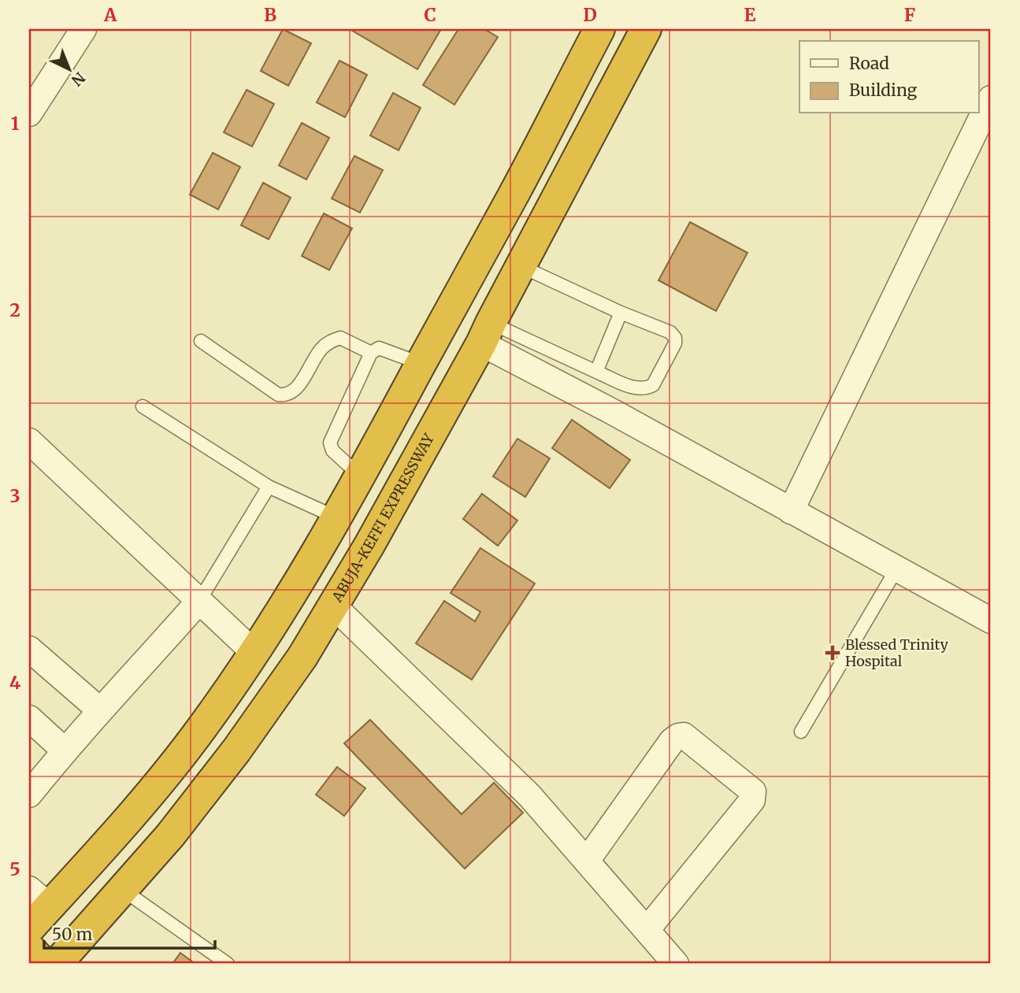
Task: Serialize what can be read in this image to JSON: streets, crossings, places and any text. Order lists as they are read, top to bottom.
{
  "streets": {
    "highway": ["ABUJA-KEFFI EXPRESSWAY"]
  },
  "places": {
    "health": ["Blessed Trinity Hospital"]
  },
  "legend": ["Road", "Building"],
  "scale_bar": "50 m",
  "north": "bottom right",
  "grid": {
    "columns": [
      "A",
      "B",
      "C",
      "D",
      "E",
      "F"
    ],
    "rows": [
      "1",
      "2",
      "3",
      "4",
      "5"
    ]
  }
}
